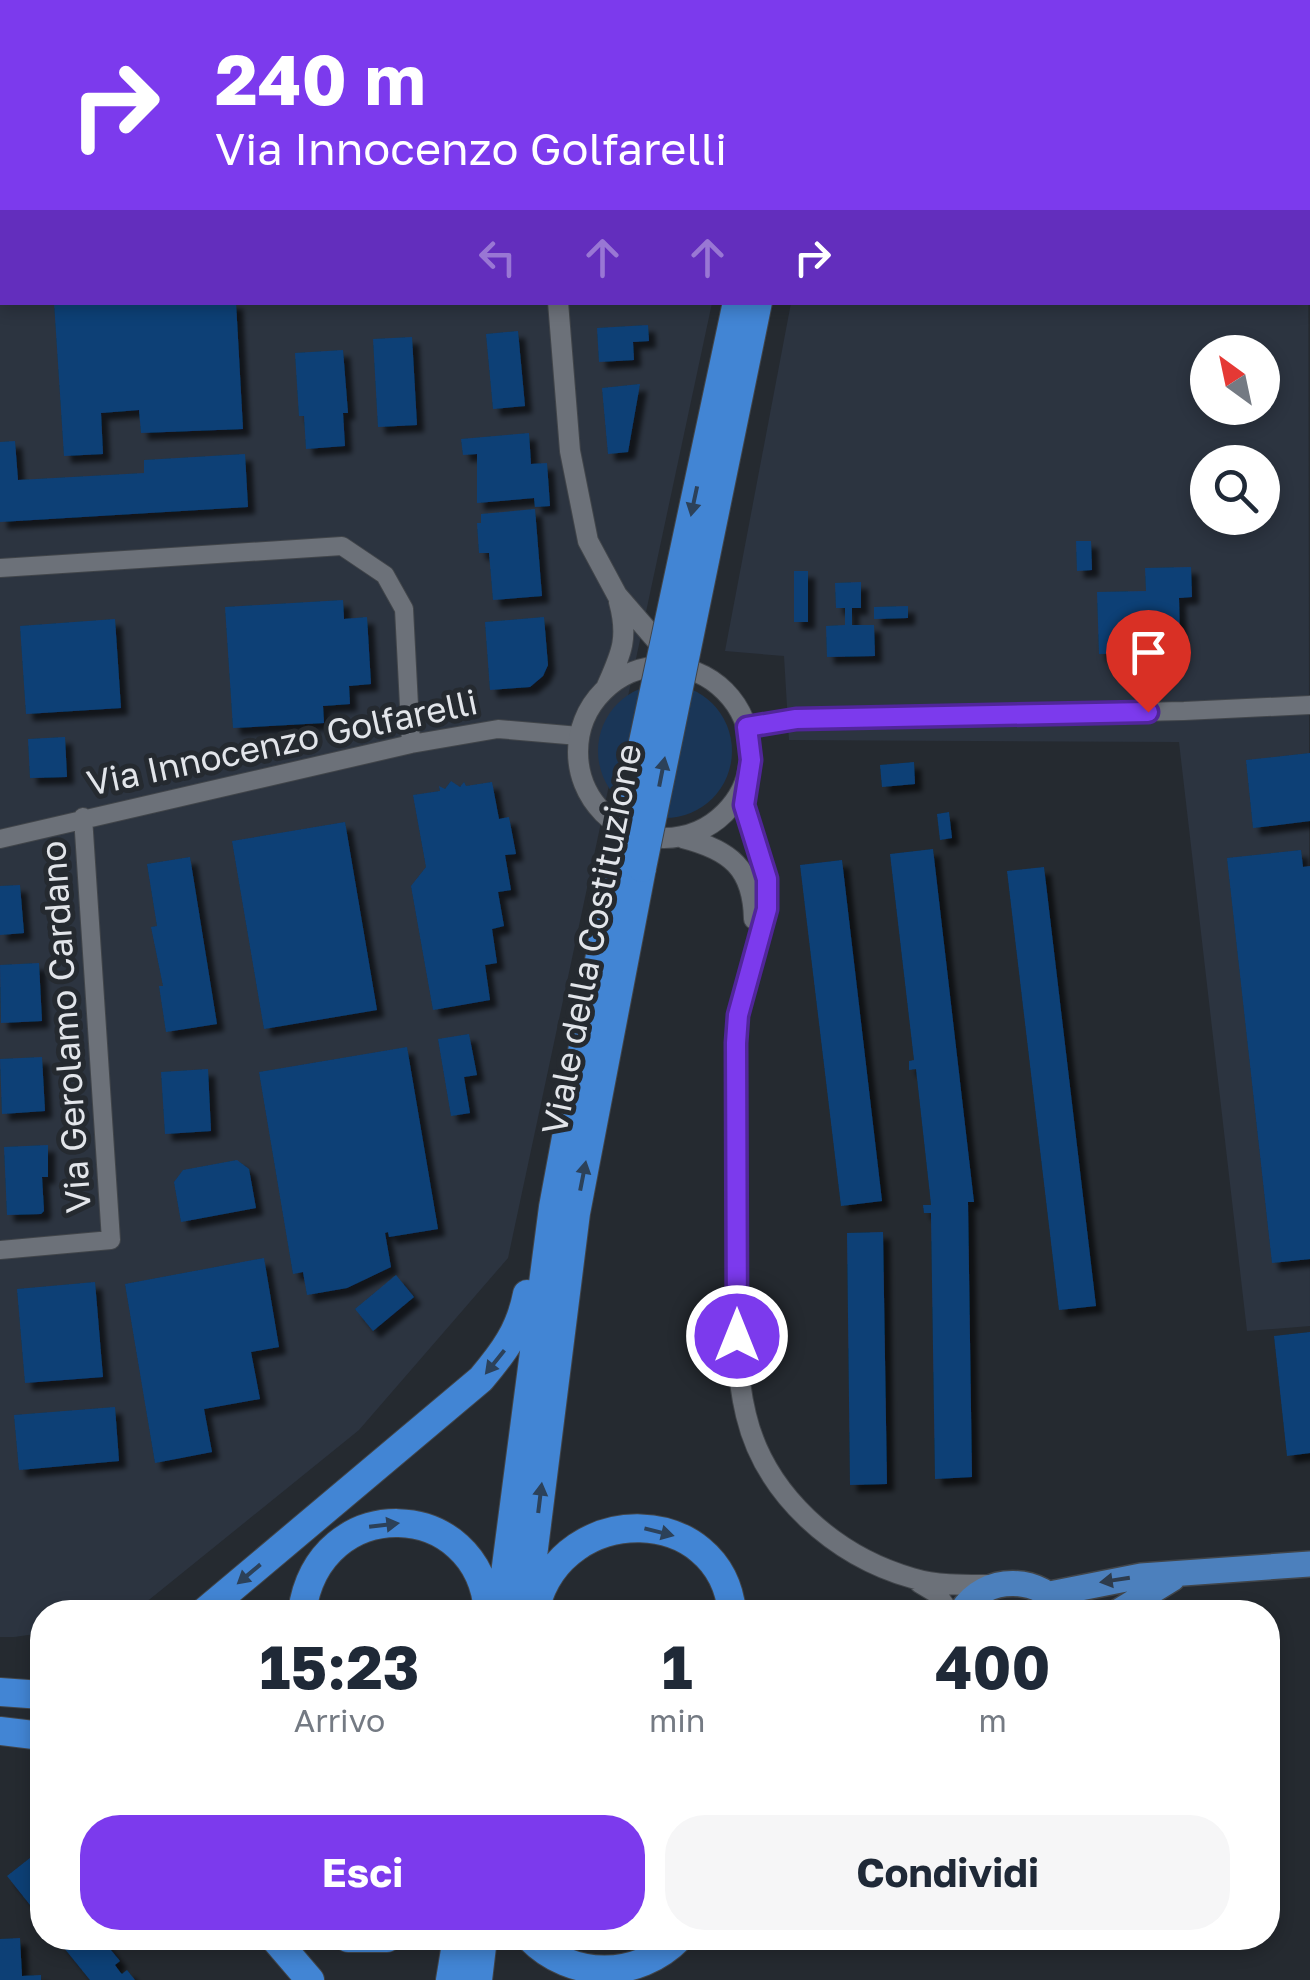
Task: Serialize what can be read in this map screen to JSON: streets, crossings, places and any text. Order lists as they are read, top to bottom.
{
  "streets": {
    "highway": ["Viale della Costituzione"],
    "street": ["Via Innocenzo Golfarelli", "Via Gerolamo Cardano"]
  },
  "crossings": [
    ["Via Innocenzo Golfarelli", "Via Gerolamo Cardano"]
  ],
  "north": "top left",
  "page": {
    "turn": ["240 m", "Via Innocenzo Golfarelli"],
    "eta": [
      "15:23",
      "Arrivo",
      "1",
      "min",
      "400",
      "m"
    ],
    "buttons": ["Esci", "Condividi"]
  }
}
